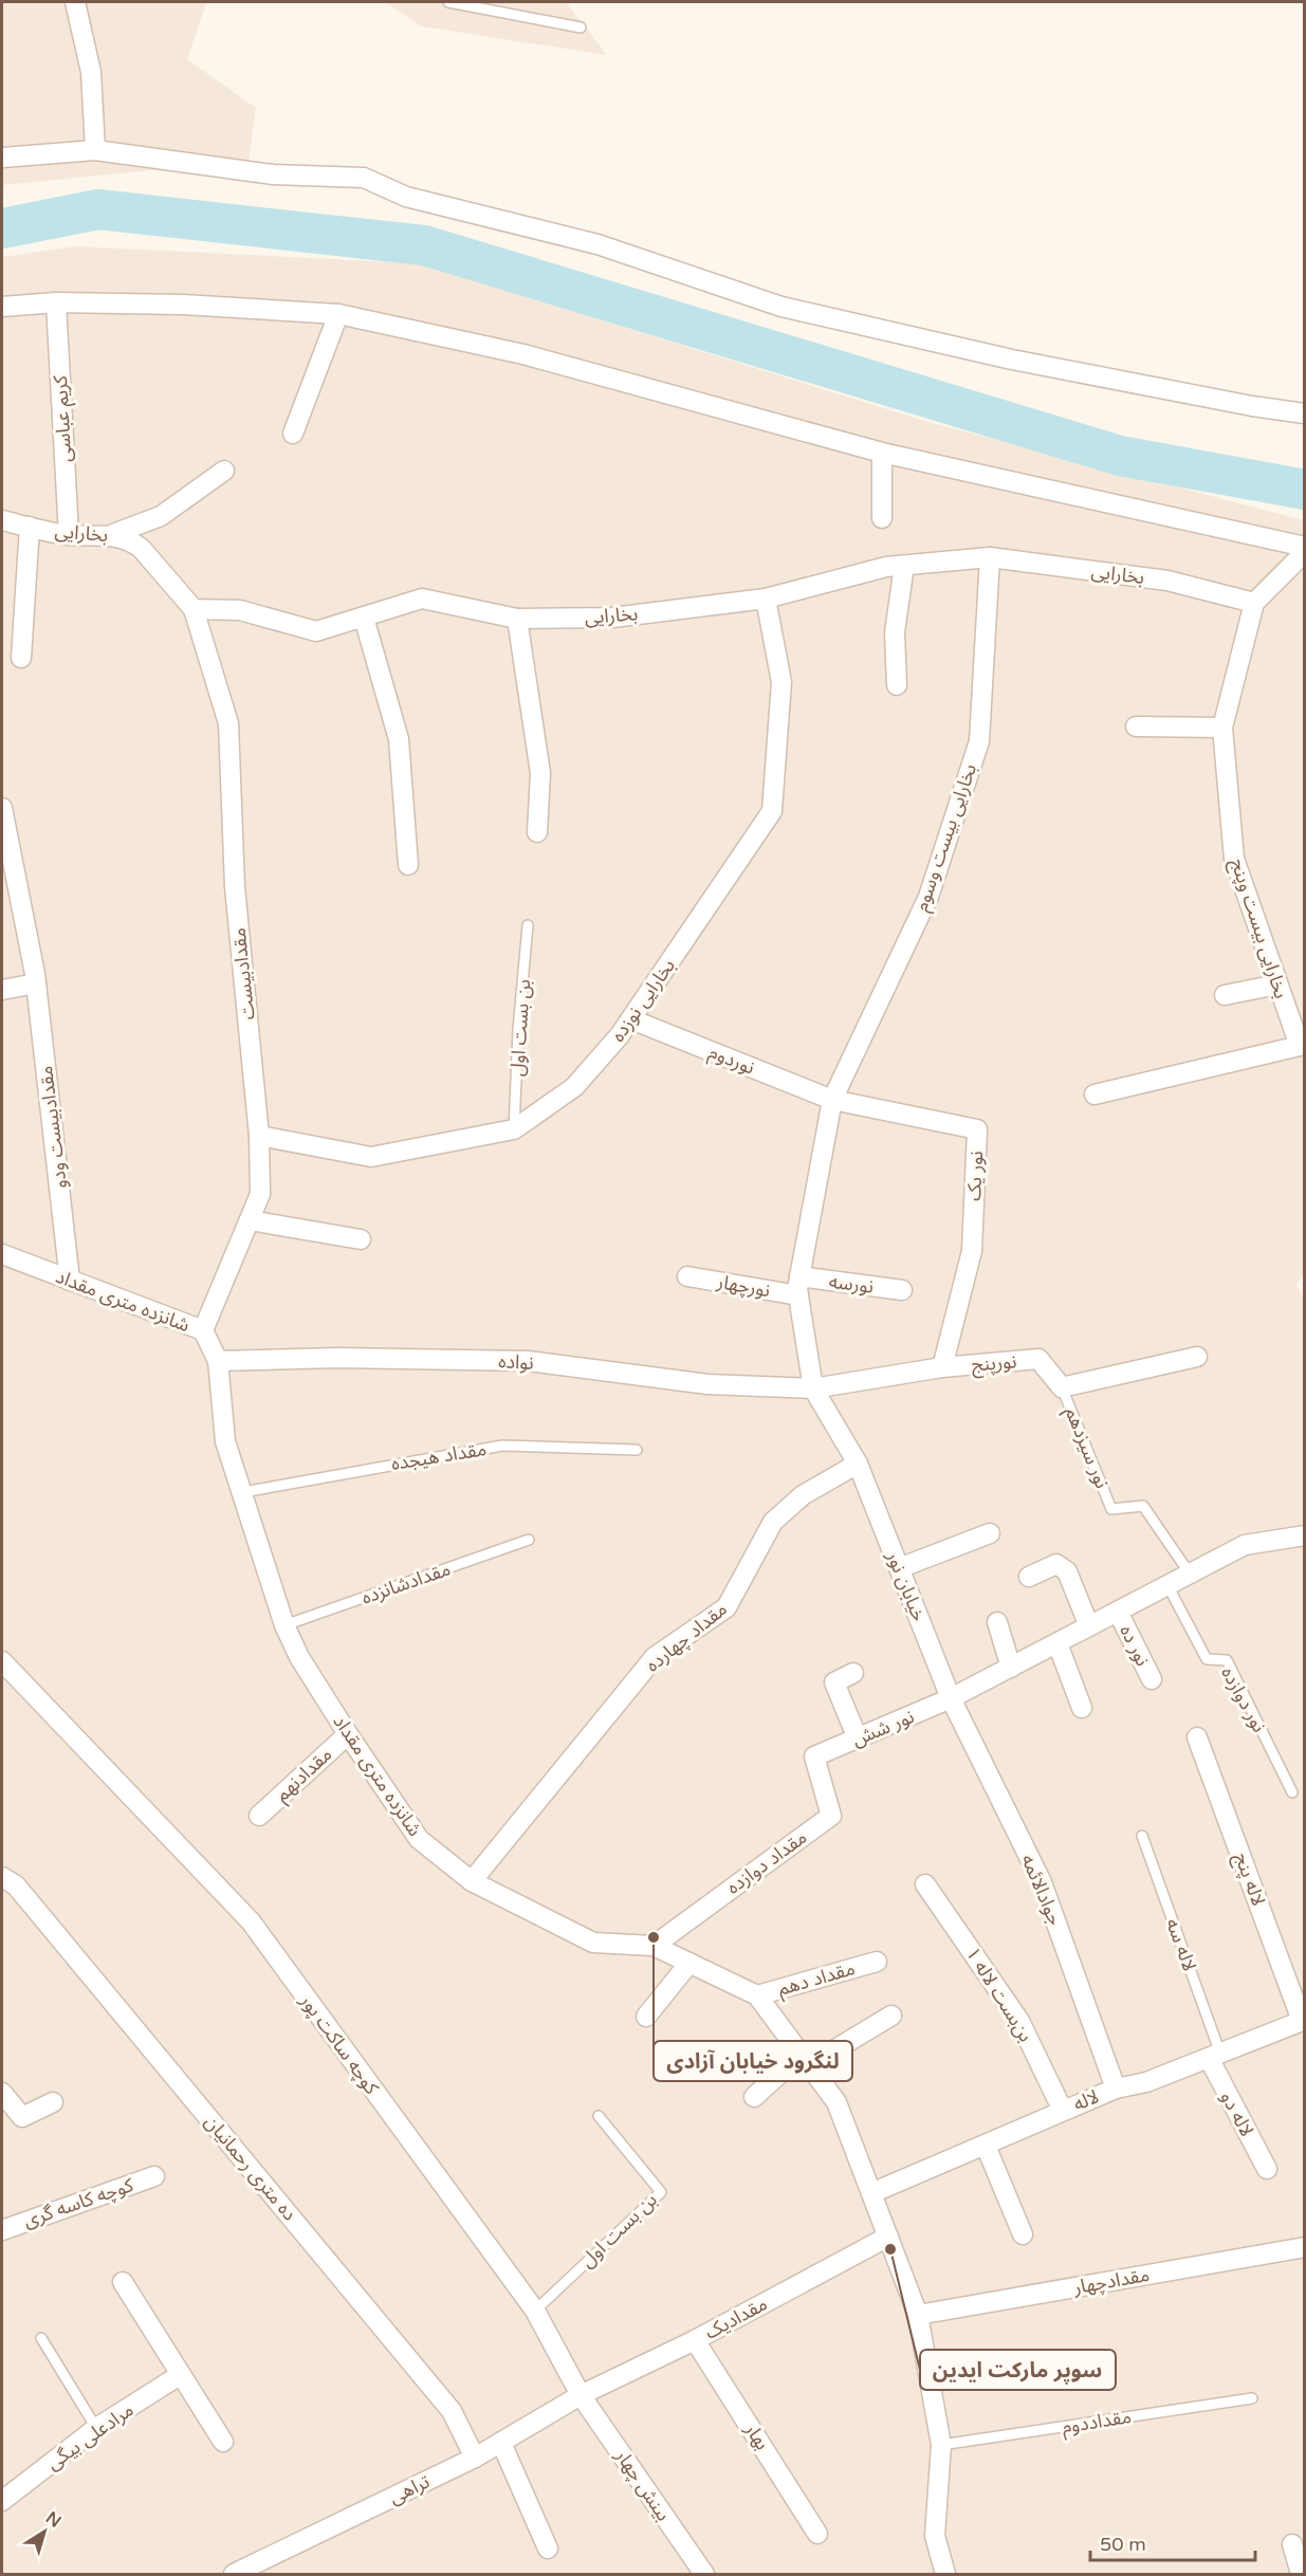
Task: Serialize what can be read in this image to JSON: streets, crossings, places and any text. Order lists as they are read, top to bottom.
{
  "streets": {
    "street": [
      "کریم عباسی",
      "بخارایی",
      "بخارایی بیست وسوم",
      "بخارایی بیست وپنج",
      "مقدادبیست",
      "بخارایی نوزده",
      "نوردوم",
      "مقدادبیست ودو",
      "نور یک",
      "نورسه",
      "نورچهار",
      "شانزده متری مقداد",
      "نواده",
      "نورپنج",
      "خیابان نور",
      "مقداد چهارده",
      "نور ده",
      "نور شش",
      "مقدادنهم",
      "مقداد دوازده",
      "لاله پنج",
      "جوادالائمه",
      "مقداد دهم",
      "بن‌بست لاله ۱",
      "کوچه ساکت پور",
      "لاله",
      "لاله دو",
      "ده متری رحمانیان",
      "کوچه کاسه گری",
      "مقدادچهار",
      "مقدادیک",
      "مرادعلی بیگی",
      "بهار",
      "بینش چهار",
      "تراهی"
    ],
    "lane": [
      "بن بست اول",
      "نور سیزدهم",
      "مقداد هیجده",
      "مقدادشانزده",
      "نور دوازده",
      "لاله سه",
      "مقداددوم"
    ]
  },
  "crossings": [
    ["کریم عباسی", "بخارایی"],
    ["بخارایی", "بخارایی بیست وسوم"],
    ["بخارایی", "بخارایی بیست وپنج"],
    ["بخارایی", "مقدادبیست"],
    ["بخارایی", "بخارایی نوزده"],
    ["بخارایی بیست وسوم", "نوردوم"],
    ["بخارایی بیست وسوم", "نور یک"],
    ["بخارایی بیست وسوم", "خیابان نور"],
    ["مقدادبیست", "بخارایی نوزده"],
    ["مقدادبیست", "شانزده متری مقداد"],
    ["بخارایی نوزده", "بن بست اول"],
    ["بخارایی نوزده", "نوردوم"],
    ["بن بست اول", "کوچه ساکت پور"],
    ["نوردوم", "نور یک"],
    ["نوردوم", "خیابان نور"],
    ["مقدادبیست ودو", "شانزده متری مقداد"],
    ["نور یک", "نورپنج"],
    ["نور یک", "خیابان نور"],
    ["نورسه", "نورچهار"],
    ["نورسه", "خیابان نور"],
    ["نورچهار", "خیابان نور"],
    ["شانزده متری مقداد", "نواده"],
    ["شانزده متری مقداد", "مقداد هیجده"],
    ["شانزده متری مقداد", "مقدادشانزده"],
    ["شانزده متری مقداد", "مقداد چهارده"],
    ["شانزده متری مقداد", "مقدادنهم"],
    ["شانزده متری مقداد", "مقداد دوازده"],
    ["شانزده متری مقداد", "مقداد دهم"],
    ["شانزده متری مقداد", "لاله"],
    ["شانزده متری مقداد", "مقدادچهار"],
    ["شانزده متری مقداد", "مقدادیک"],
    ["شانزده متری مقداد", "مقداددوم"],
    ["نواده", "نورپنج"],
    ["نواده", "خیابان نور"],
    ["نورپنج", "نور سیزدهم"],
    ["نورپنج", "خیابان نور"],
    ["خیابان نور", "مقداد چهارده"],
    ["خیابان نور", "نور شش"],
    ["خیابان نور", "جوادالائمه"],
    ["نور شش", "مقداد دوازده"],
    ["نور شش", "جوادالائمه"],
    ["لاله پنج", "لاله"],
    ["جوادالائمه", "لاله"],
    ["لاله سه", "لاله"],
    ["لاله سه", "لاله دو"],
    ["بن‌بست لاله ۱", "لاله"],
    ["کوچه ساکت پور", "مقدادیک"],
    ["کوچه ساکت پور", "بینش چهار"],
    ["کوچه ساکت پور", "تراهی"],
    ["لاله", "لاله دو"],
    ["ده متری رحمانیان", "تراهی"],
    ["مقدادیک", "بهار"],
    ["مقدادیک", "بینش چهار"],
    ["مقدادیک", "تراهی"],
    ["بینش چهار", "تراهی"]
  ],
  "places": ["لنگرود خیابان آزادی", "سوپر مارکت ایدین"],
  "scale_bar": "50 m",
  "north": "top right"
}
